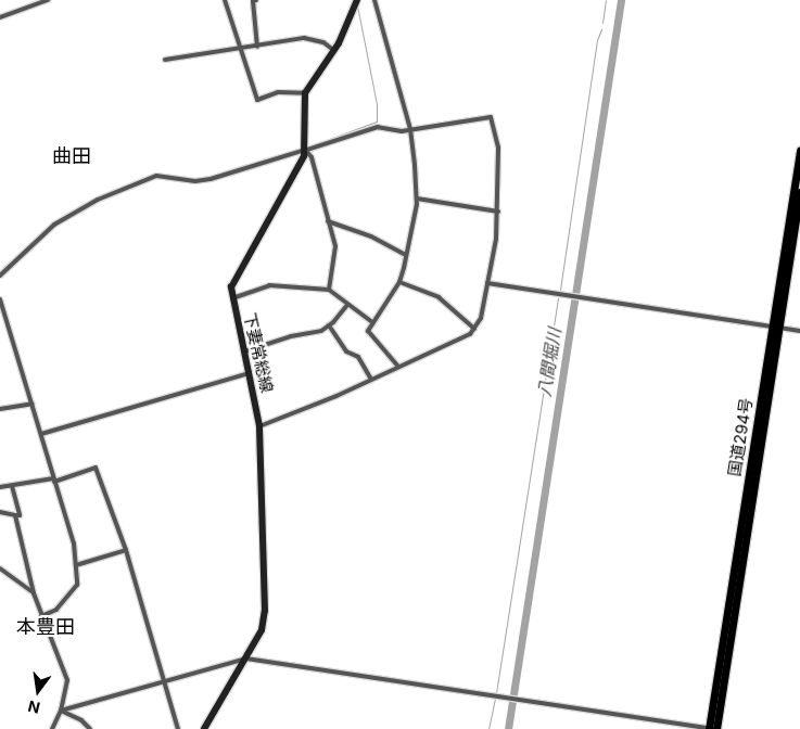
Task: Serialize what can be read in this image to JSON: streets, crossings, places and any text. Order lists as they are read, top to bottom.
{
  "streets": {
    "highway": ["国道294号"],
    "main road": ["下妻常総線"]
  },
  "districts": ["曲田", "本豊田"],
  "water": ["八間堀川"],
  "north": "bottom"
}
